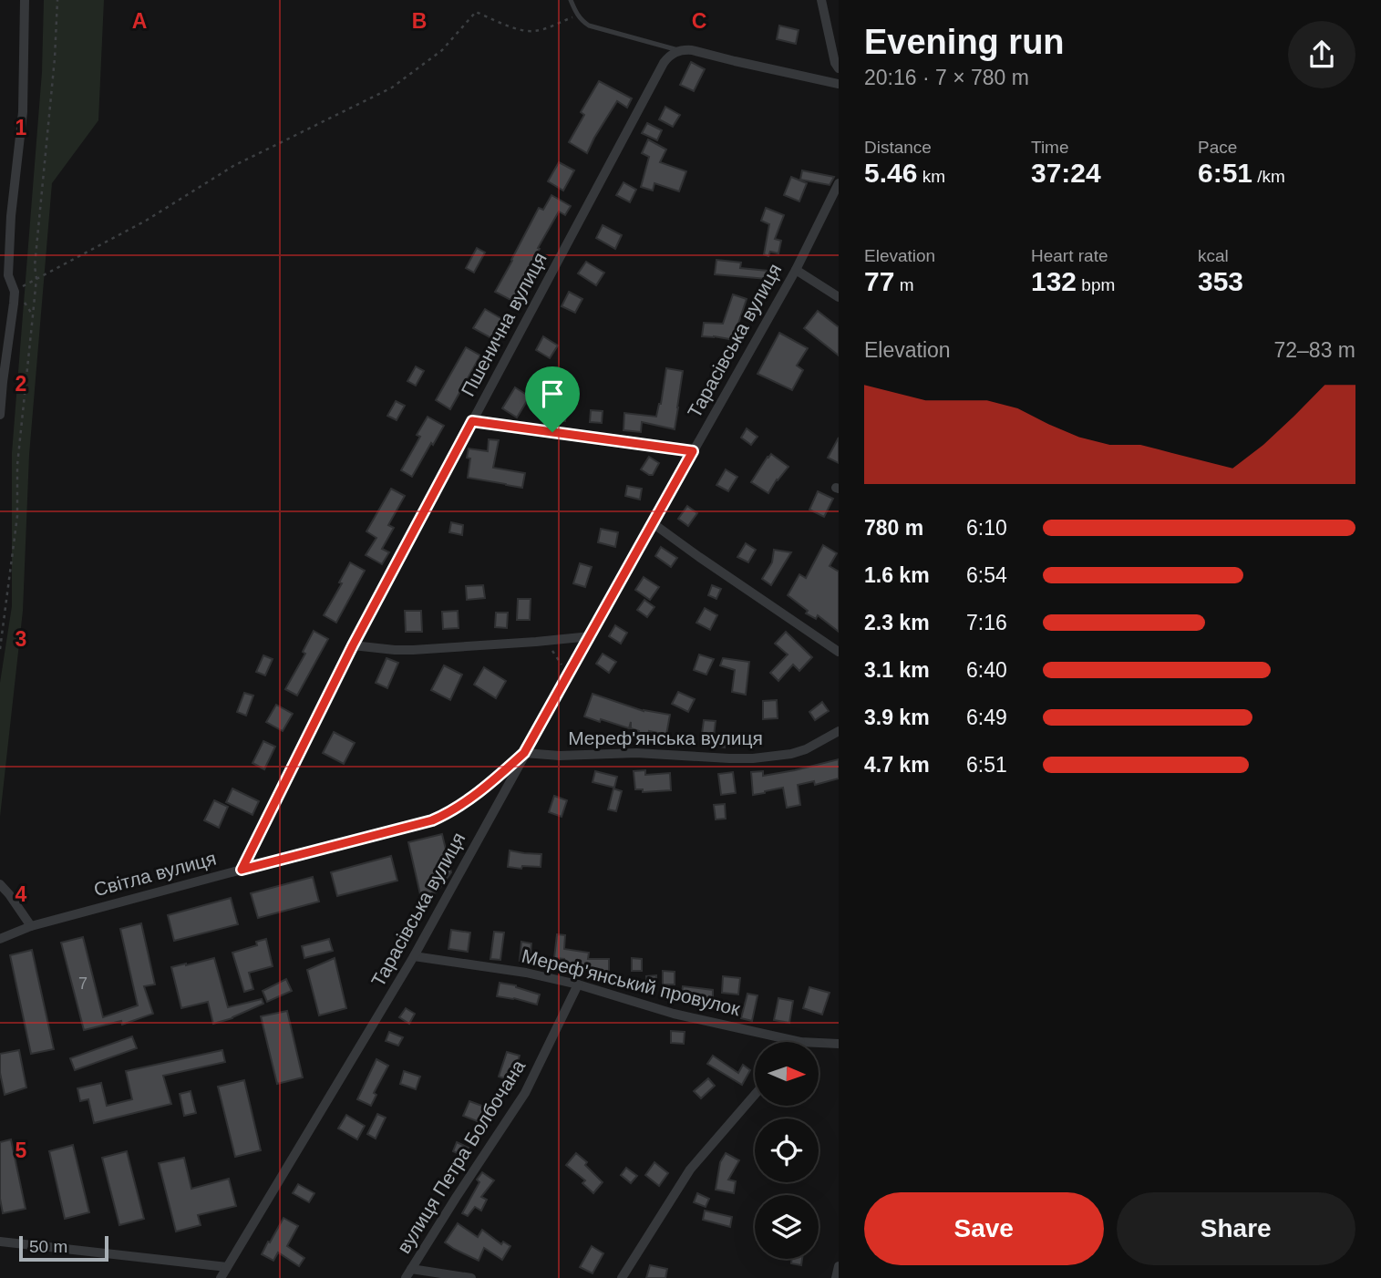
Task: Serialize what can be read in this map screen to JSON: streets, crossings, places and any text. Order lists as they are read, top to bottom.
{
  "streets": {
    "street": [
      "Пшенична вулиця",
      "Тарасівська вулиця",
      "Мереф'янська вулиця",
      "Світла вулиця",
      "Мереф'янський провулок",
      "вулиця Петра Болбочана"
    ]
  },
  "crossings": [
    ["Пшенична вулиця", "Світла вулиця"],
    ["Тарасівська вулиця", "Мереф'янська вулиця"],
    ["Тарасівська вулиця", "Світла вулиця"],
    ["Тарасівська вулиця", "Мереф'янський провулок"],
    ["Мереф'янська вулиця", "Світла вулиця"],
    ["Мереф'янський провулок", "вулиця Петра Болбочана"]
  ],
  "house_numbers": ["7"],
  "scale_bar": "50 m",
  "north": "right",
  "page": {
    "heading": ["Evening run", "20:16 · 7 × 780 m"],
    "stats": [
      ["Distance", "5.46 km"],
      ["Time", "37:24"],
      ["Pace", "6:51 /km"],
      ["Elevation", "77 m"],
      ["Heart rate", "132 bpm"],
      ["kcal", "353"]
    ],
    "chart": ["Elevation", "72–83 m"],
    "list": [
      {
        "name": "780 m",
        "note": "6:10"
      },
      {
        "name": "1.6 km",
        "note": "6:54"
      },
      {
        "name": "2.3 km",
        "note": "7:16"
      },
      {
        "name": "3.1 km",
        "note": "6:40"
      },
      {
        "name": "3.9 km",
        "note": "6:49"
      },
      {
        "name": "4.7 km",
        "note": "6:51"
      }
    ],
    "buttons": ["Save", "Share"],
    "scale": "50 m"
  },
  "grid": {
    "columns": ["A", "B", "C"],
    "rows": [
      "1",
      "2",
      "3",
      "4",
      "5"
    ]
  }
}
